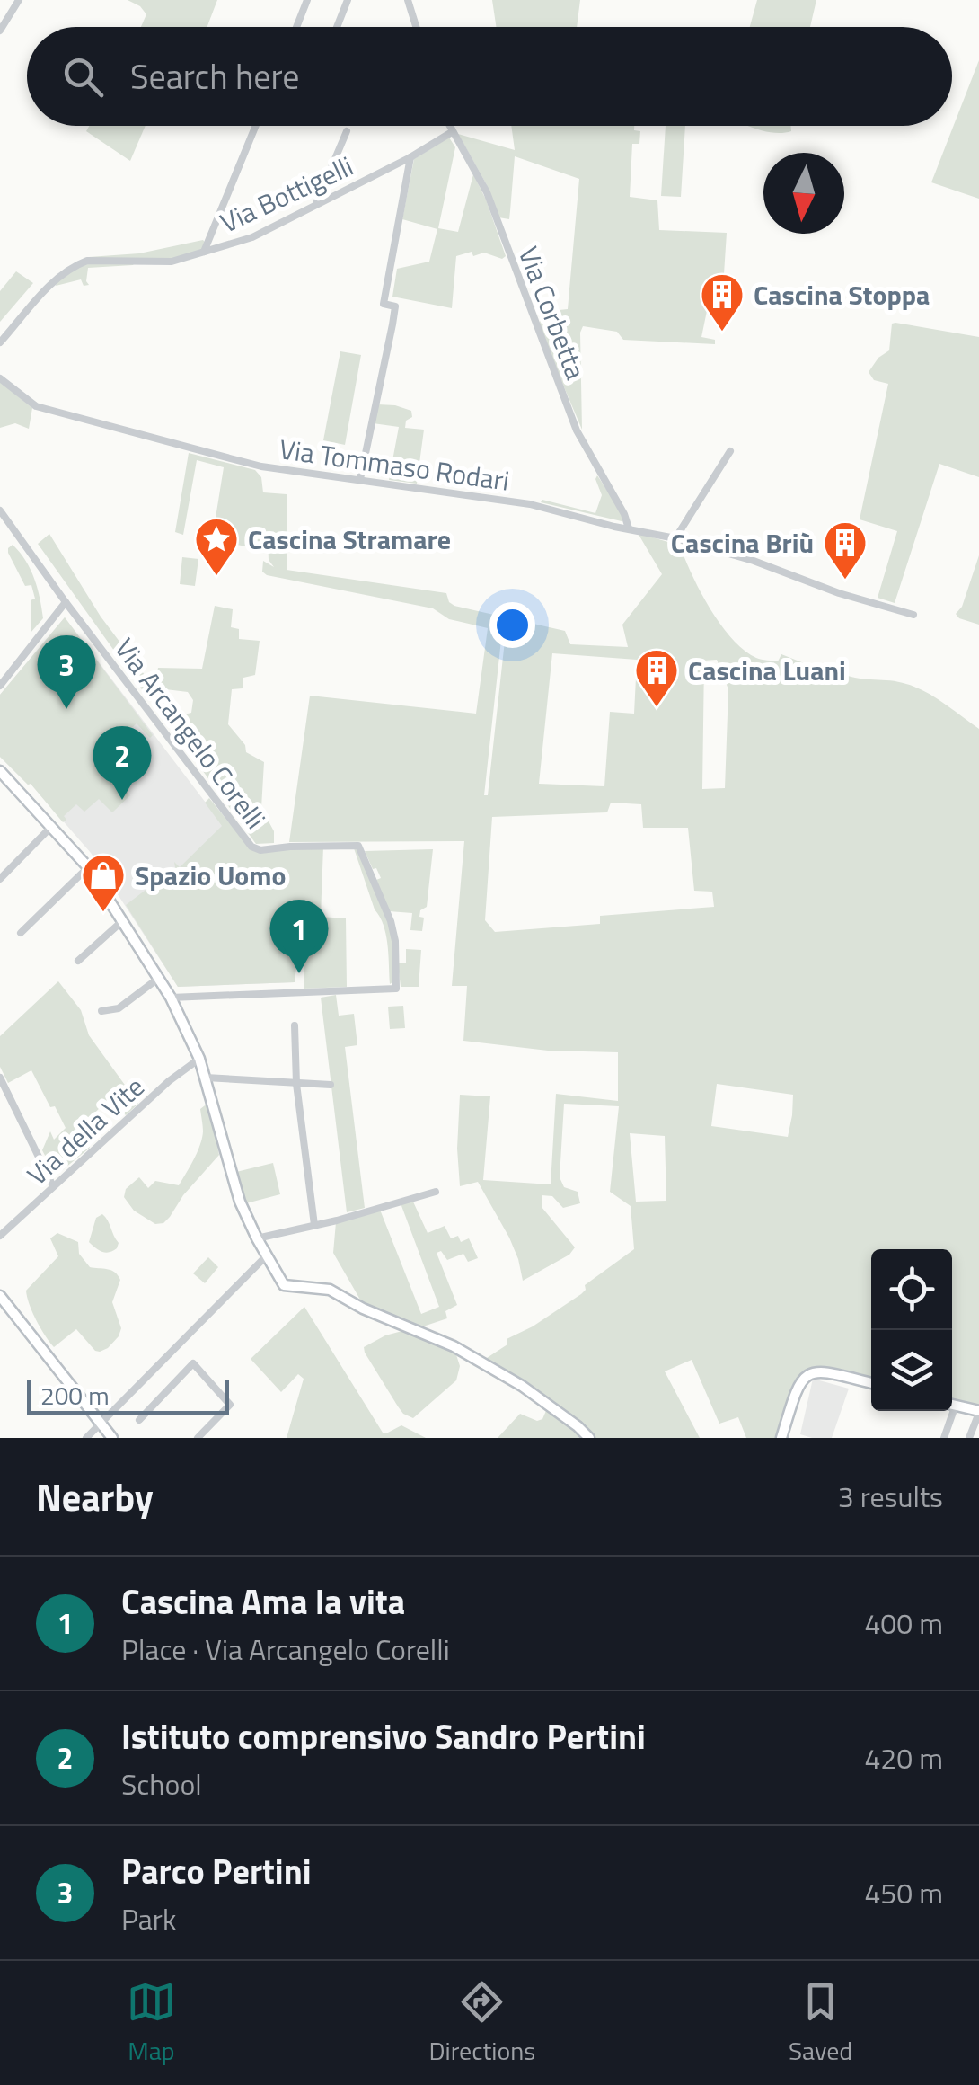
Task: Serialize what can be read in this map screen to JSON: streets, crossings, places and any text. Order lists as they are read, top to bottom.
{
  "streets": {
    "street": [
      "Via Bottigelli",
      "Via Corbetta",
      "Via Tommaso Rodari",
      "Via Arcangelo Corelli",
      "Via della Vite"
    ]
  },
  "crossings": [
    ["Via Bottigelli", "Via Corbetta"],
    ["Via Corbetta", "Via Tommaso Rodari"]
  ],
  "places": {
    "building": ["Cascina Stoppa", "Cascina Briù", "Cascina Luani"],
    "place": ["Cascina Stramare"],
    "shop": ["Spazio Uomo"]
  },
  "scale_bar": "200 m",
  "north": "bottom",
  "page": {
    "search": "Search here",
    "pins": ["3", "2", "1"],
    "scale": "200 m",
    "heading": ["Nearby", "3 results"],
    "list": [
      {
        "mark": "1",
        "name": "Cascina Ama la vita",
        "note": "Place · Via Arcangelo Corelli",
        "value": "400 m"
      },
      {
        "mark": "2",
        "name": "Istituto comprensivo Sandro Pertini",
        "note": "School",
        "value": "420 m"
      },
      {
        "mark": "3",
        "name": "Parco Pertini",
        "note": "Park",
        "value": "450 m"
      }
    ],
    "nav": ["Map", "Directions", "Saved"]
  }
}
